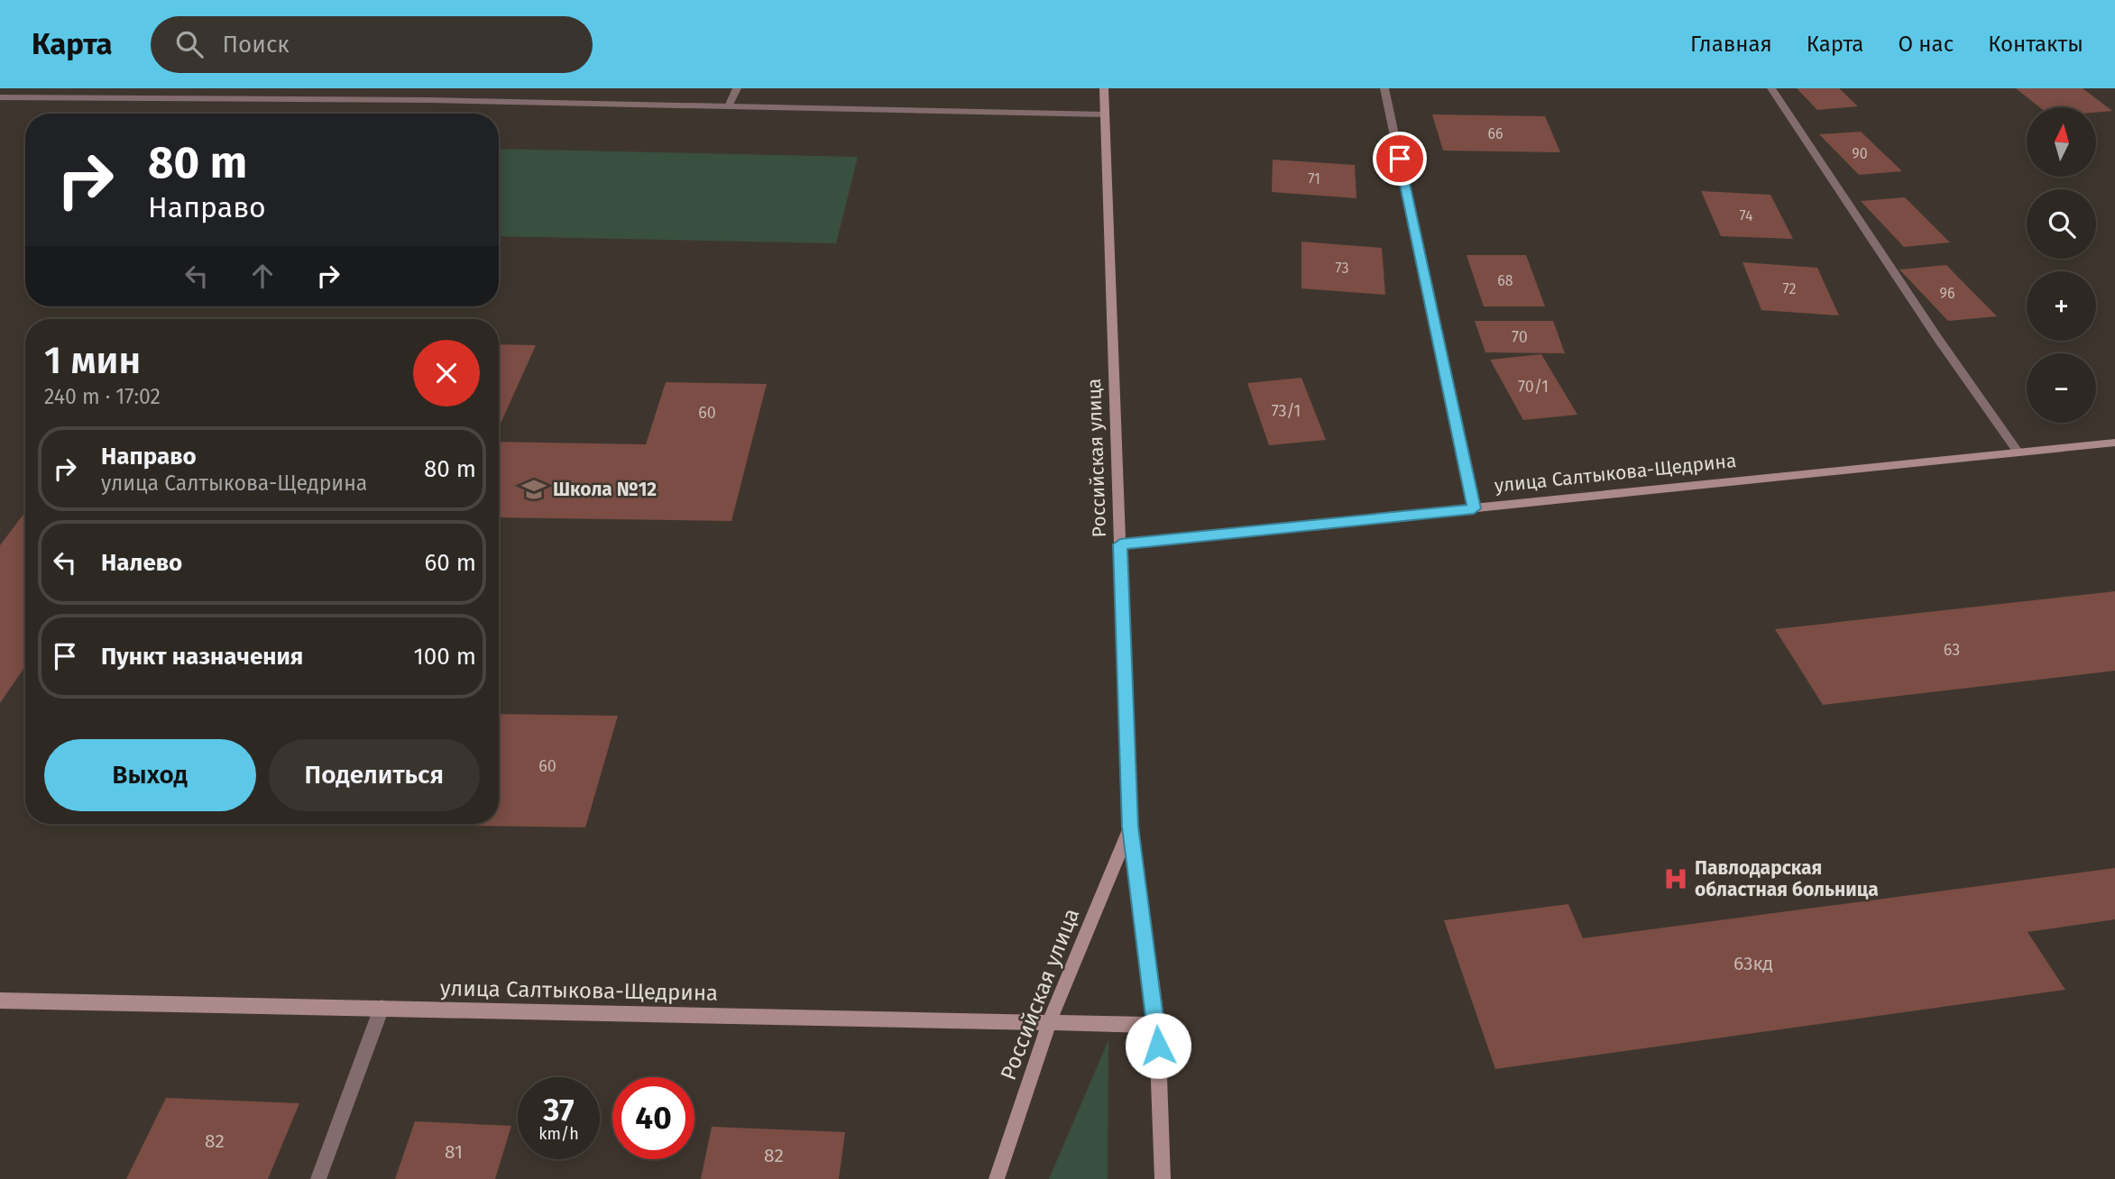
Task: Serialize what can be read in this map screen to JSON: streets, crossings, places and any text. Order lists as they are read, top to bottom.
{
  "streets": {
    "street": ["Российская улица", "улица Салтыкова-Щедрина"]
  },
  "crossings": [
    ["Российская улица", "улица Салтыкова-Щедрина"]
  ],
  "places": {
    "school or university": ["Школа №12"],
    "hospital": ["Павлодарская областная больница"]
  },
  "house_numbers": [
    "66",
    "90",
    "71",
    "74",
    "73",
    "68",
    "72",
    "96",
    "70",
    "70/1",
    "73/1",
    "60",
    "63",
    "60",
    "63кд",
    "82",
    "81",
    "82"
  ],
  "north": "top",
  "page": {
    "header": "Карта",
    "search": "Поиск",
    "nav": [
      "Главная",
      "Карта",
      "О нас",
      "Контакты"
    ],
    "map_buttons": ["+", "−"],
    "turn": ["80 m", "Направо"],
    "heading": ["1 мин", "240 m · 17:02"],
    "list": [
      {
        "name": "Направо",
        "note": "улица Салтыкова-Щедрина",
        "value": "80 m"
      },
      {
        "name": "Налево",
        "value": "60 m"
      },
      {
        "name": "Пункт назначения",
        "value": "100 m"
      }
    ],
    "buttons": ["Выход", "Поделиться"],
    "speed": "37 km/h",
    "limit": "40"
  }
}
